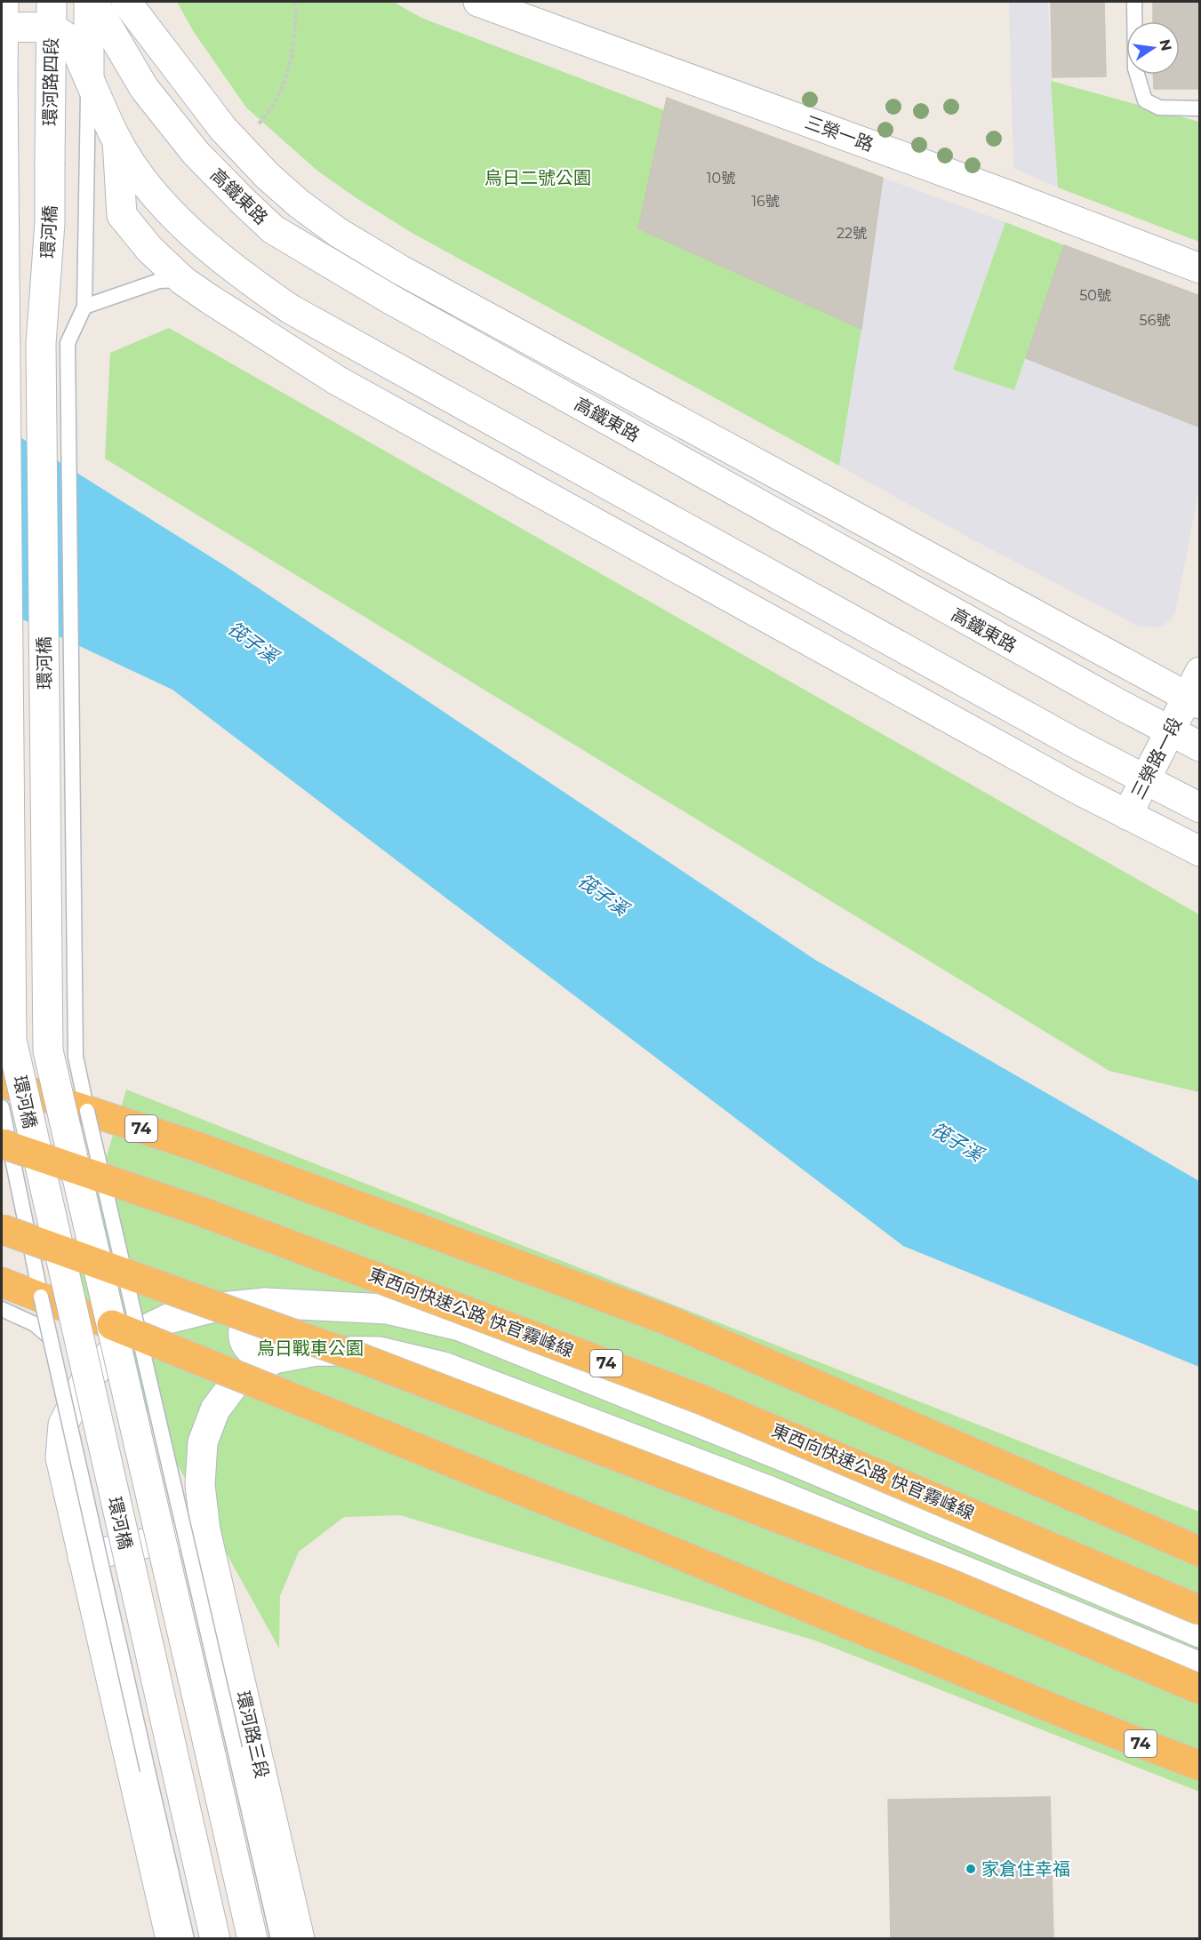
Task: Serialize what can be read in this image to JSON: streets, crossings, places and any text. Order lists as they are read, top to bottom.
{
  "streets": {
    "highway": ["74", "東西向快速公路 快官霧峰線"],
    "street": [
      "環河路四段",
      "三榮一路",
      "高鐵東路",
      "環河橋",
      "三榮路一段",
      "環河路三段"
    ]
  },
  "crossings": [
    ["環河路四段", "環河橋"],
    ["高鐵東路", "三榮路一段"],
    ["環河橋", "74"]
  ],
  "water": ["筏子溪"],
  "parks": ["烏日二號公園", "烏日戰車公園"],
  "places": ["家倉住幸福"],
  "house_numbers": [
    "10號",
    "16號",
    "22號",
    "50號",
    "56號"
  ],
  "north": "right"
}
